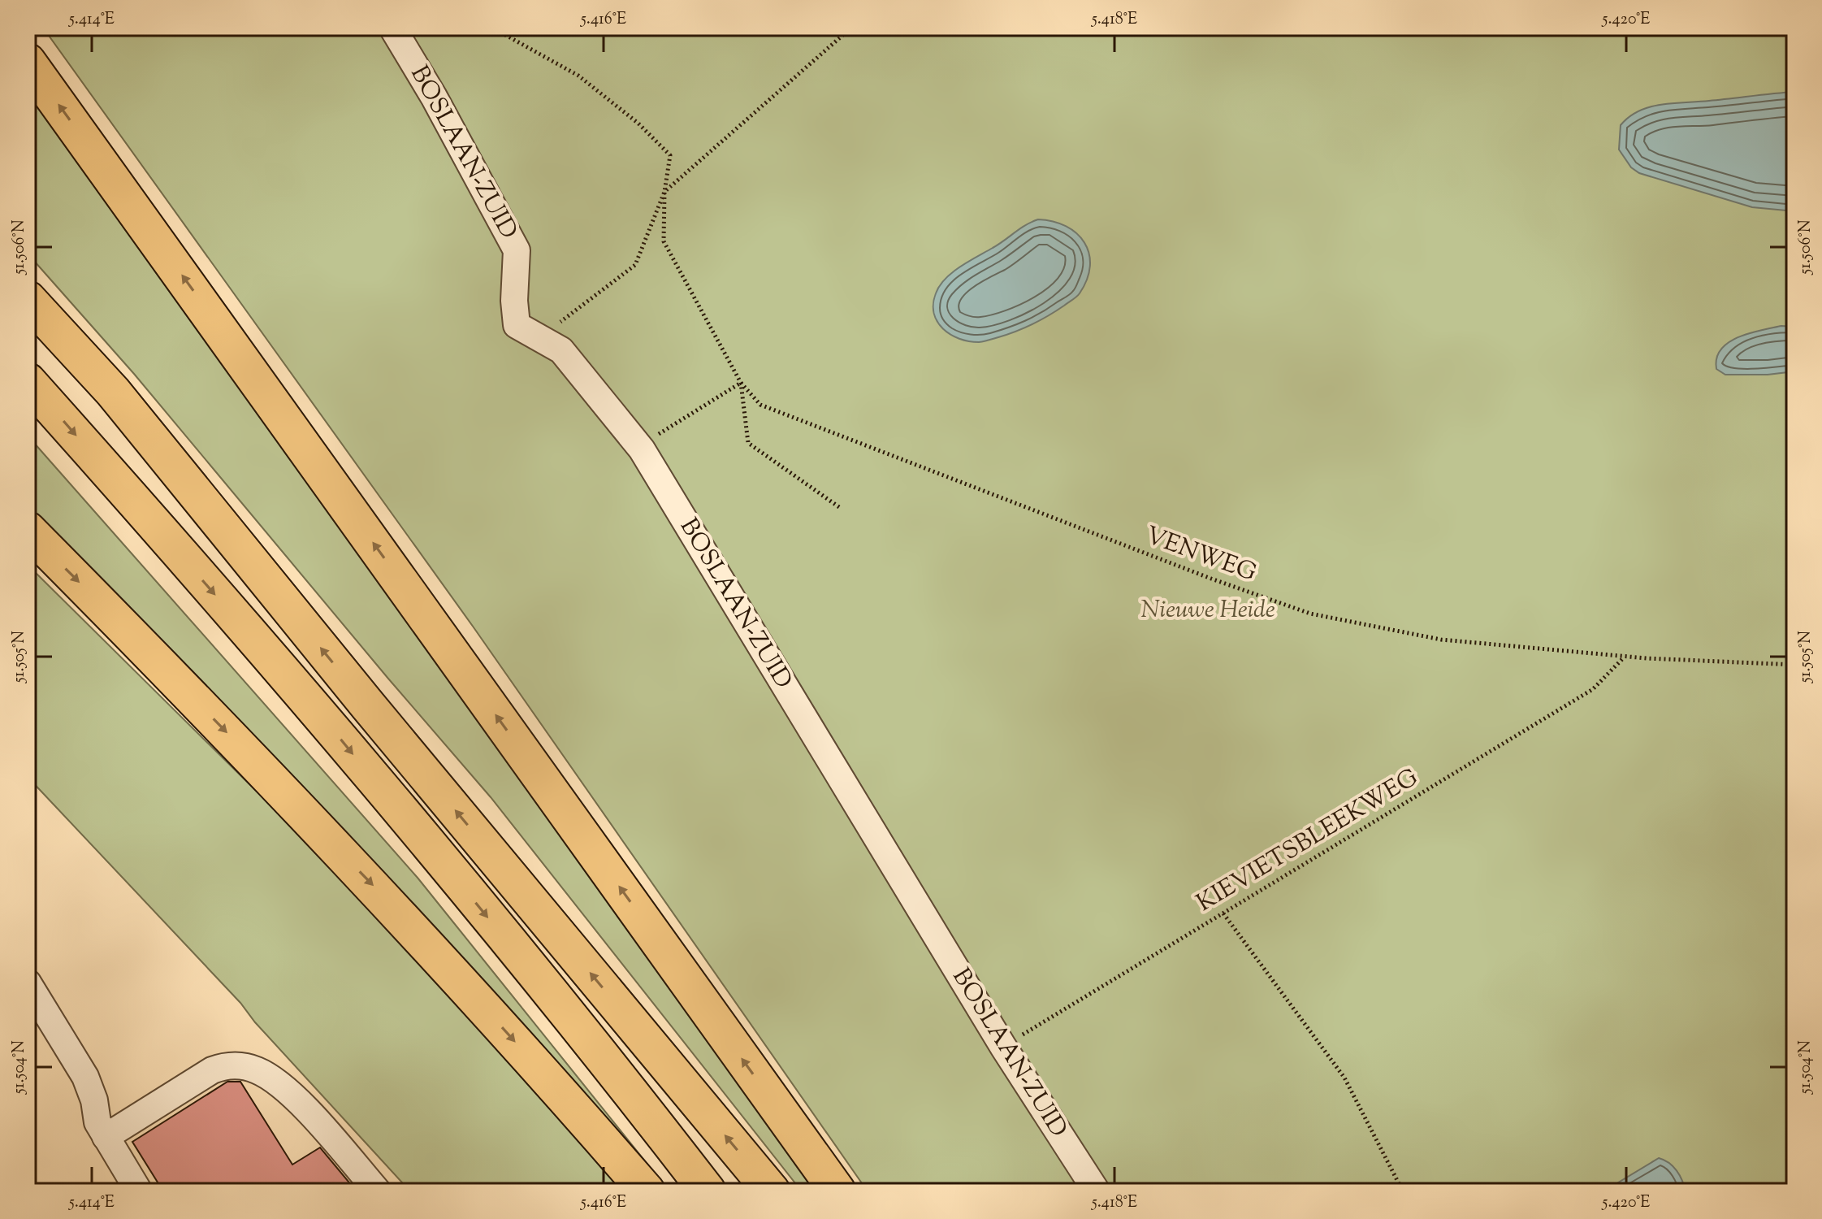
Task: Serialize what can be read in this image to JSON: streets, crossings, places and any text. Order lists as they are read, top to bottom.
{
  "streets": {
    "street": ["BOSLAAN-ZUID"],
    "path": ["VENWEG", "KIEVIETSBLEEKWEG"]
  },
  "crossings": [
    ["BOSLAAN-ZUID", "KIEVIETSBLEEKWEG"],
    ["VENWEG", "KIEVIETSBLEEKWEG"]
  ],
  "parks": ["Nieuwe Heide"],
  "coordinates": [
    "5.414°E",
    "5.416°E",
    "5.418°E",
    "5.420°E",
    "51.506°N",
    "51.505°N",
    "51.504°N"
  ]
}
